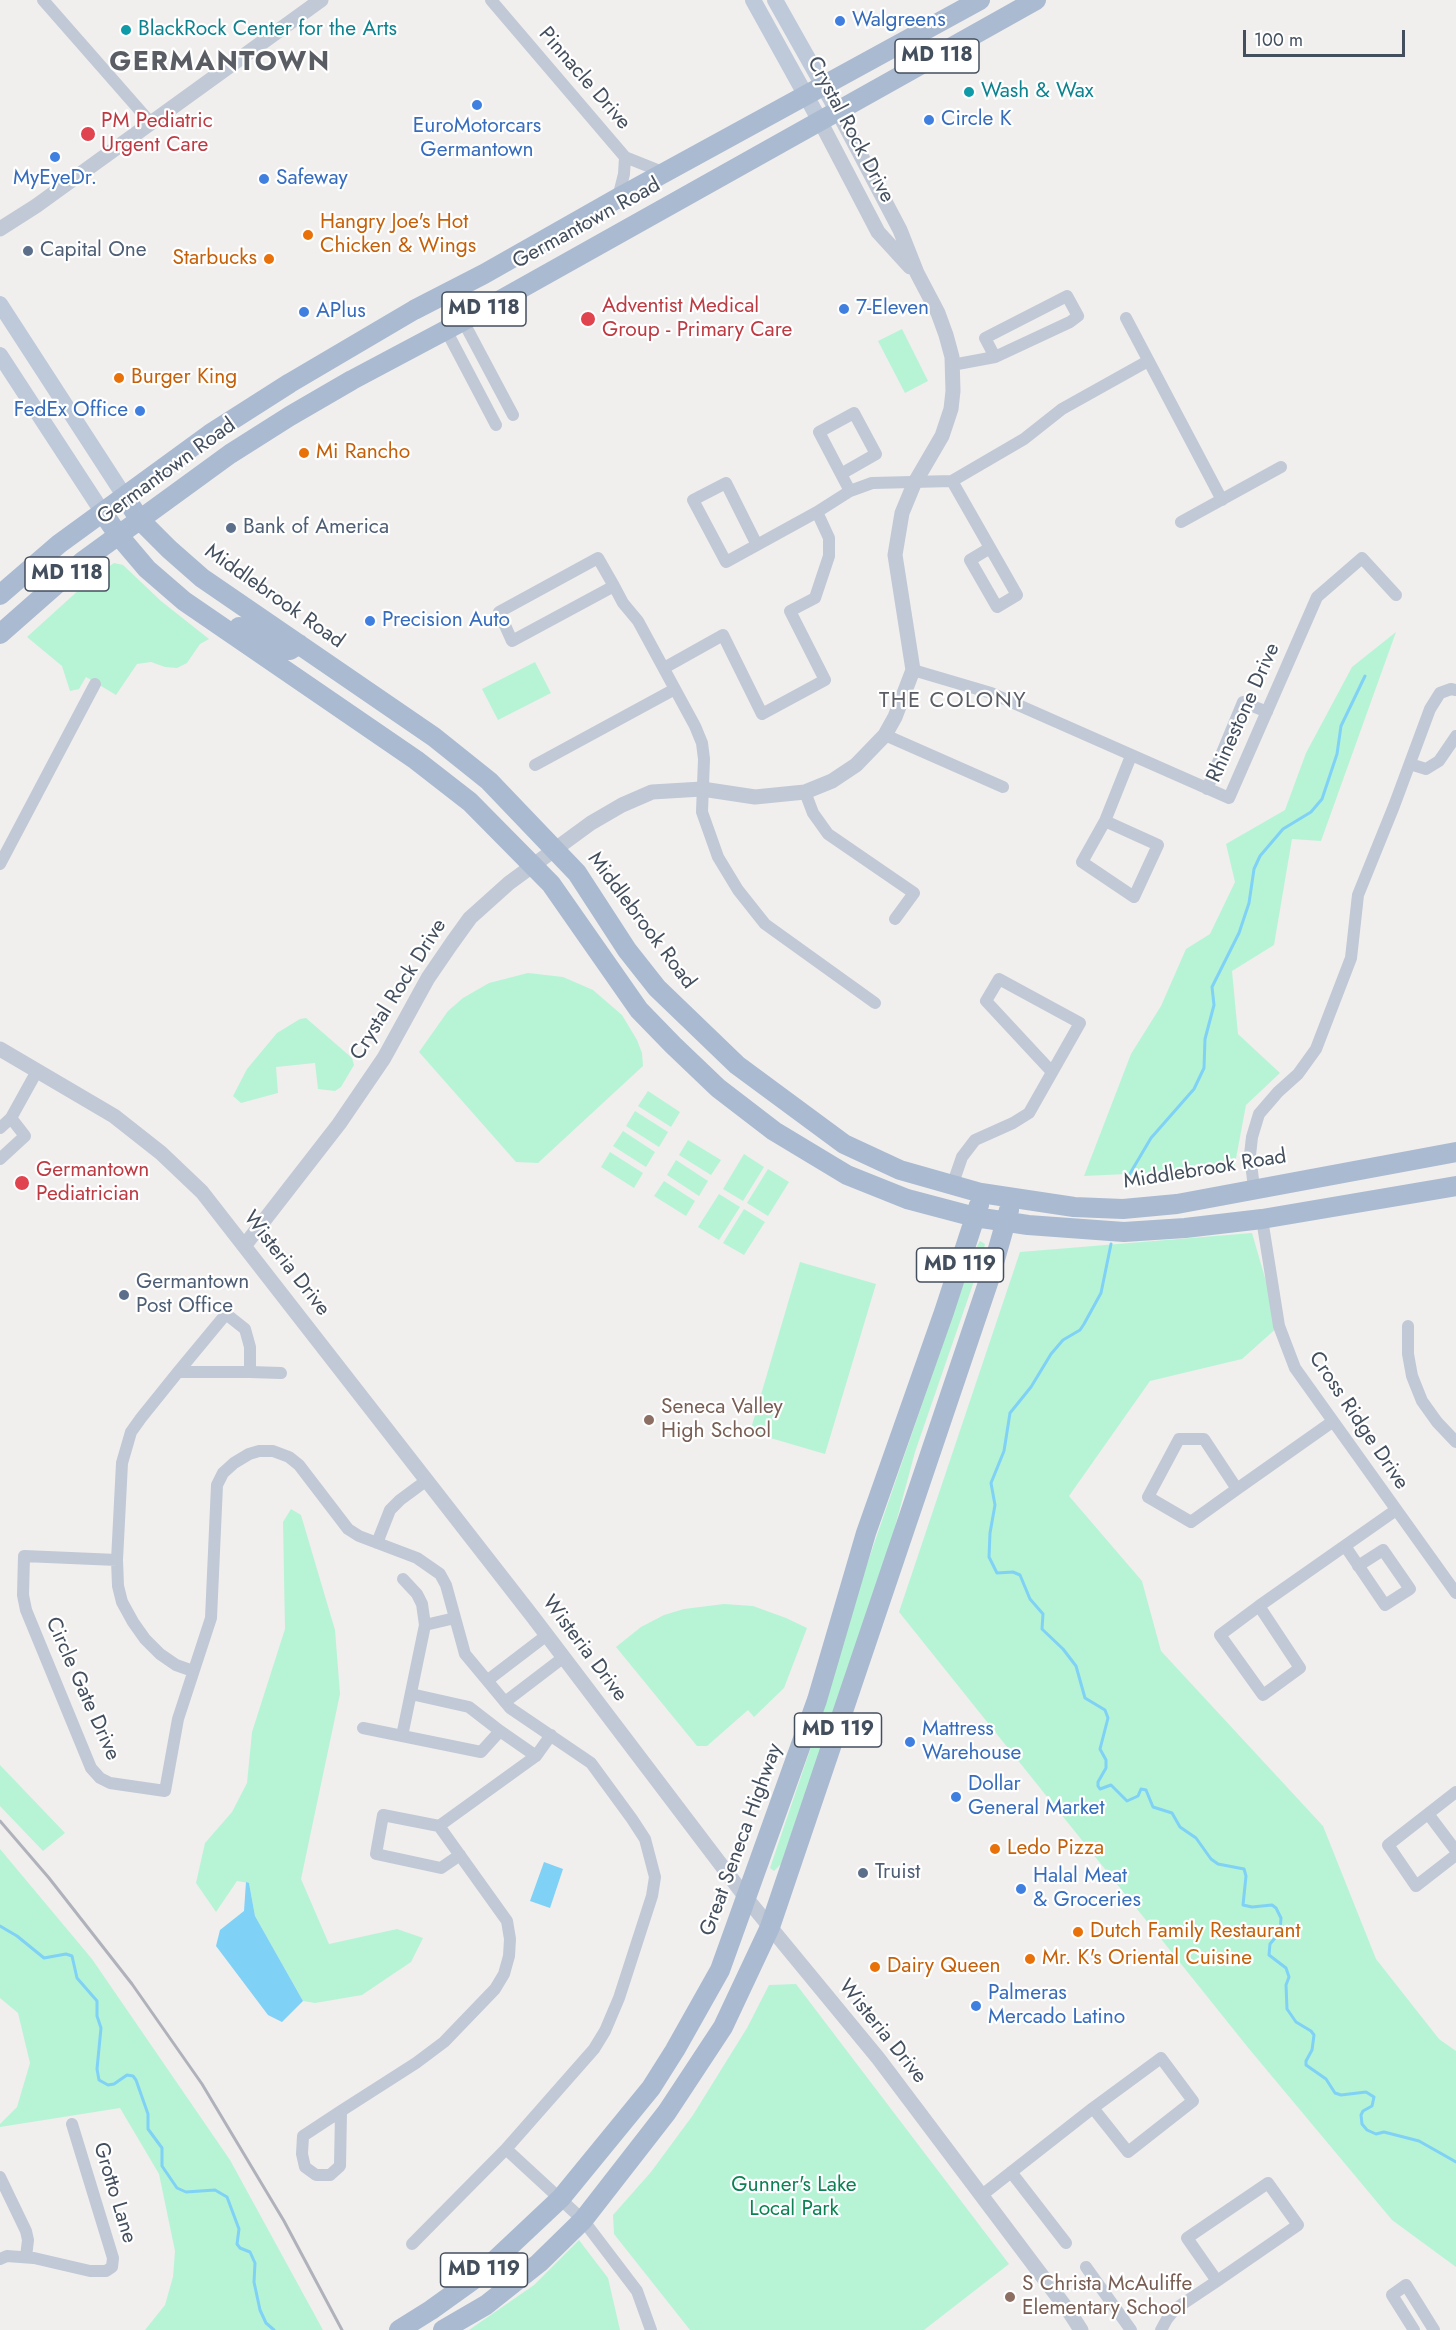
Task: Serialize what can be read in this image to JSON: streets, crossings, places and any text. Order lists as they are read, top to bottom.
{
  "streets": {
    "main road": [
      "MD 118",
      "Crystal Rock Drive",
      "Germantown Road",
      "Middlebrook Road",
      "MD 119",
      "Great Seneca Highway"
    ],
    "street": [
      "Pinnacle Drive",
      "Rhinestone Drive",
      "Wisteria Drive",
      "Cross Ridge Drive",
      "Circle Gate Drive",
      "Grotto Lane"
    ]
  },
  "crossings": [
    ["Pinnacle Drive", "Germantown Road"],
    ["Crystal Rock Drive", "Germantown Road"],
    ["Crystal Rock Drive", "Middlebrook Road"],
    ["Crystal Rock Drive", "Rhinestone Drive"],
    ["Crystal Rock Drive", "Wisteria Drive"],
    ["Germantown Road", "Middlebrook Road"],
    ["Middlebrook Road", "MD 119"],
    ["Middlebrook Road", "Great Seneca Highway"],
    ["Wisteria Drive", "MD 119"],
    ["Wisteria Drive", "Great Seneca Highway"]
  ],
  "districts": ["GERMANTOWN", "THE COLONY"],
  "parks": ["Gunner's Lake Local Park"],
  "places": [
    "Walgreens",
    "BlackRock Center for the Arts",
    "Wash & Wax",
    "EuroMotorcars Germantown",
    "Circle K",
    "PM Pediatric Urgent Care",
    "MyEyeDr.",
    "Safeway",
    "Hangry Joe's Hot Chicken & Wings",
    "Capital One",
    "Starbucks",
    "7-Eleven",
    "APlus",
    "Adventist Medical Group - Primary Care",
    "Burger King",
    "FedEx Office",
    "Mi Rancho",
    "Bank of America",
    "Precision Auto",
    "Germantown Pediatrician",
    "Germantown Post Office",
    "Seneca Valley High School",
    "Mattress Warehouse",
    "Dollar General Market",
    "Ledo Pizza",
    "Truist",
    "Halal Meat & Groceries",
    "Dutch Family Restaurant",
    "Mr. K's Oriental Cuisine",
    "Dairy Queen",
    "Palmeras Mercado Latino",
    "S Christa McAuliffe Elementary School"
  ],
  "scale_bar": "100 m"
}
